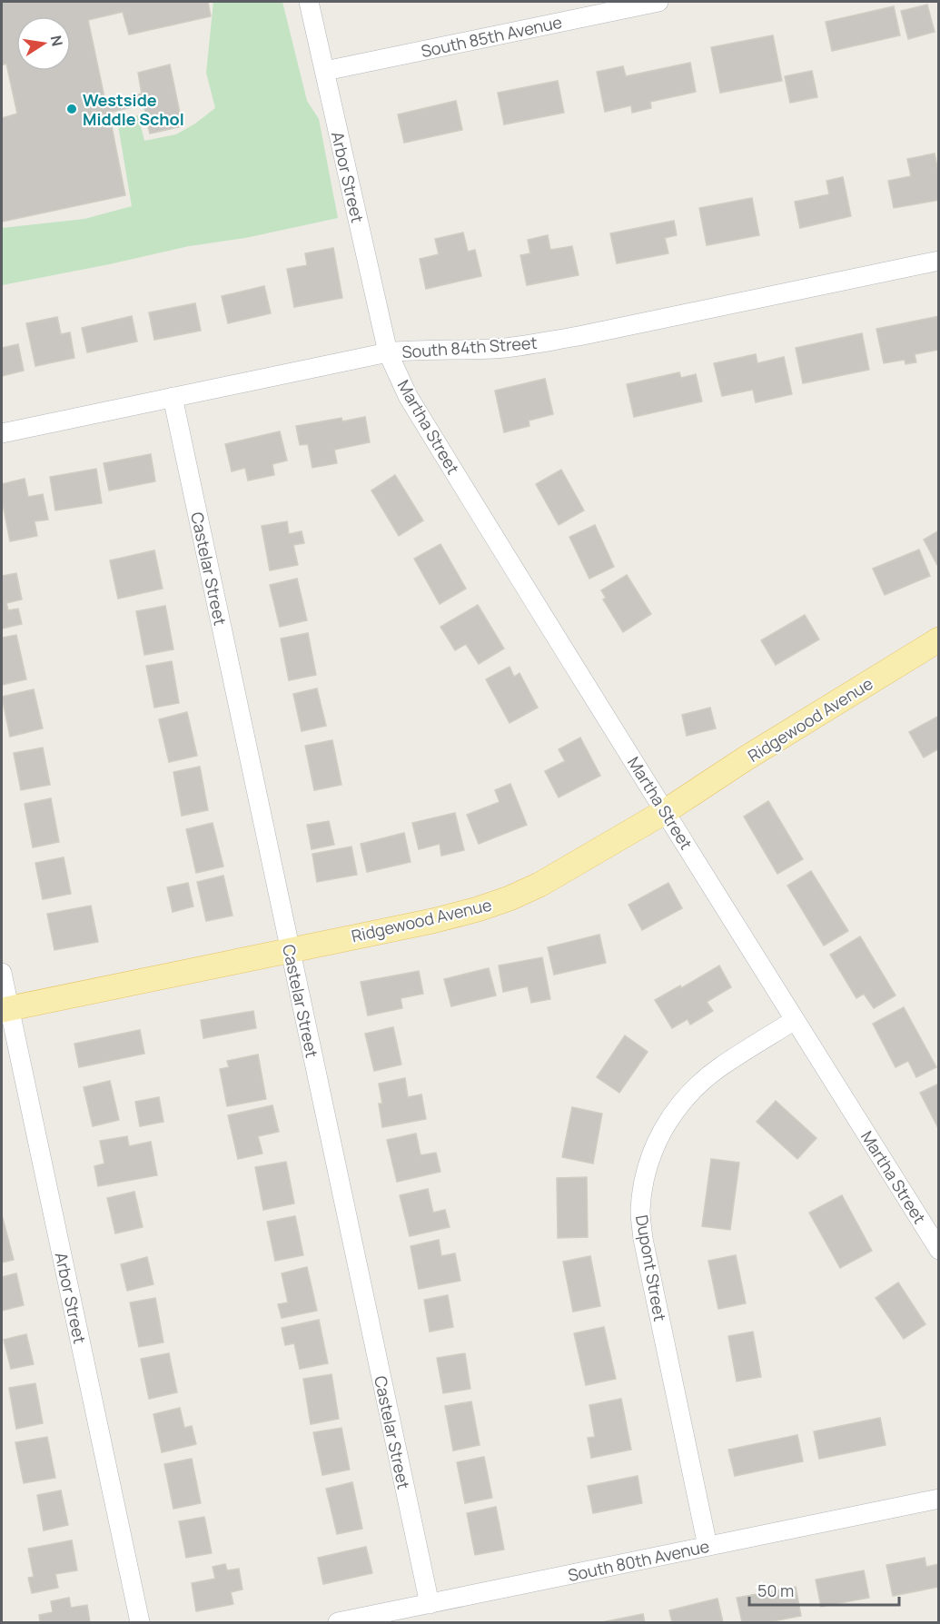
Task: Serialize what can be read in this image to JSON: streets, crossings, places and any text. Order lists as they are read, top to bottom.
{
  "streets": {
    "main road": ["Ridgewood Avenue"],
    "street": [
      "South 85th Avenue",
      "Arbor Street",
      "South 84th Street",
      "Martha Street",
      "Castelar Street",
      "Dupont Street",
      "South 80th Avenue"
    ]
  },
  "crossings": [
    ["South 85th Avenue", "Arbor Street"],
    ["Arbor Street", "South 84th Street"],
    ["Arbor Street", "Martha Street"],
    ["Arbor Street", "Ridgewood Avenue"],
    ["South 84th Street", "Martha Street"],
    ["South 84th Street", "Castelar Street"],
    ["Martha Street", "Ridgewood Avenue"],
    ["Martha Street", "Dupont Street"],
    ["Castelar Street", "Ridgewood Avenue"],
    ["Castelar Street", "South 80th Avenue"],
    ["Dupont Street", "South 80th Avenue"]
  ],
  "places": ["Westside Middle Schol"],
  "scale_bar": "50 m",
  "north": "right"
}
